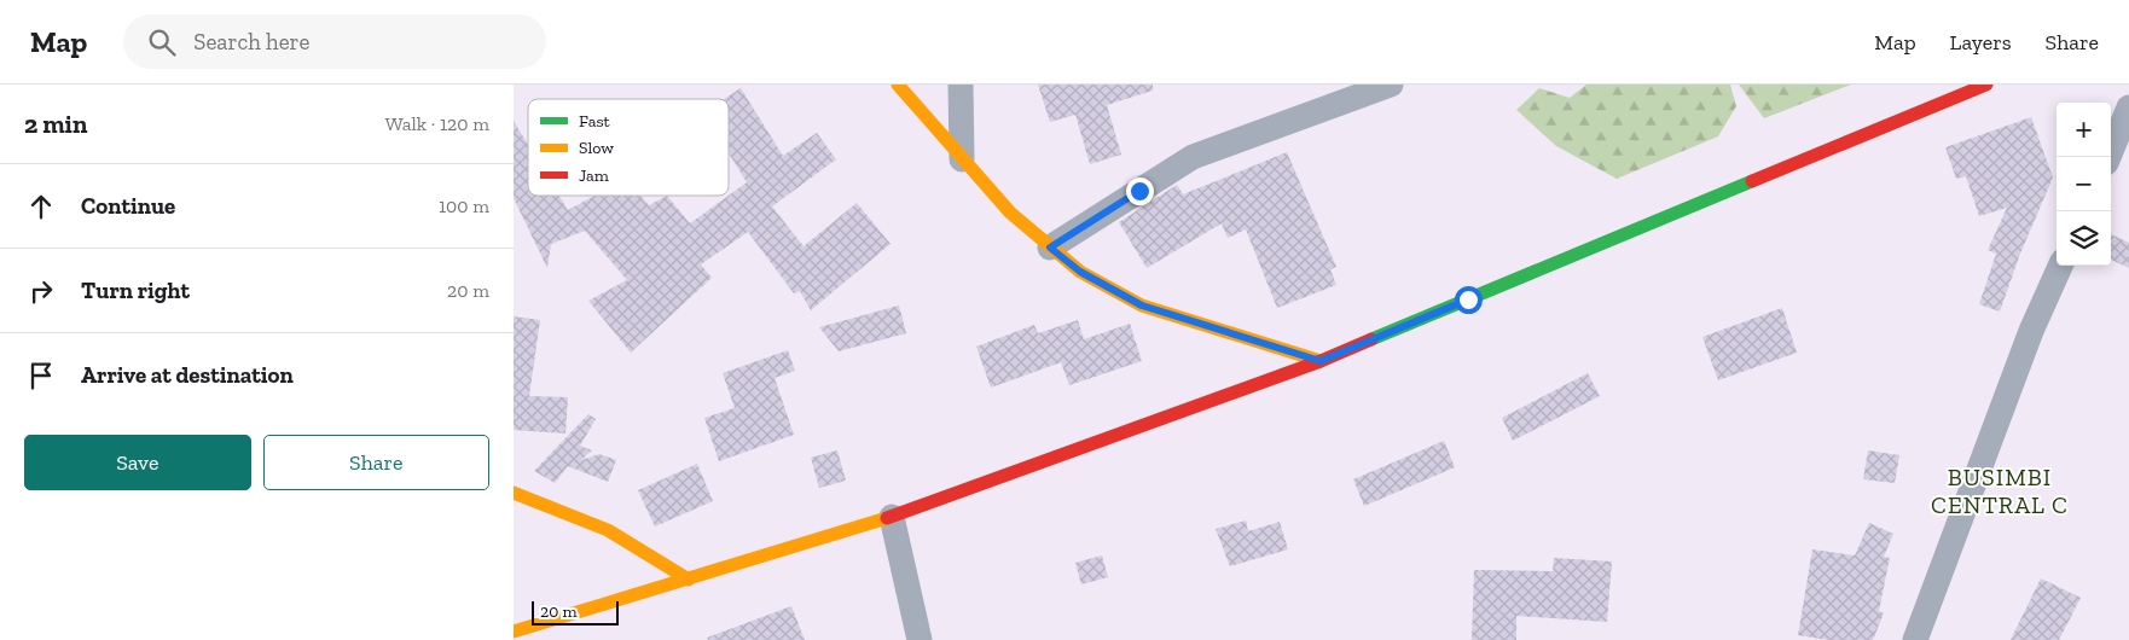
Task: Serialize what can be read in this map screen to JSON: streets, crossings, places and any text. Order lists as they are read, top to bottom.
{
  "districts": ["BUSIMBI CENTRAL C"],
  "legend": ["Fast", "Slow", "Jam"],
  "scale_bar": "20 m",
  "page": {
    "header": "Map",
    "search": "Search here",
    "nav": ["Map", "Layers", "Share"],
    "heading": ["2 min", "Walk · 120 m"],
    "map_buttons": ["+", "−"],
    "list": [
      ["Continue", "100 m"],
      ["Turn right", "20 m"],
      "Arrive at destination"
    ],
    "buttons": ["Save", "Share"],
    "scale": "20 m"
  }
}
